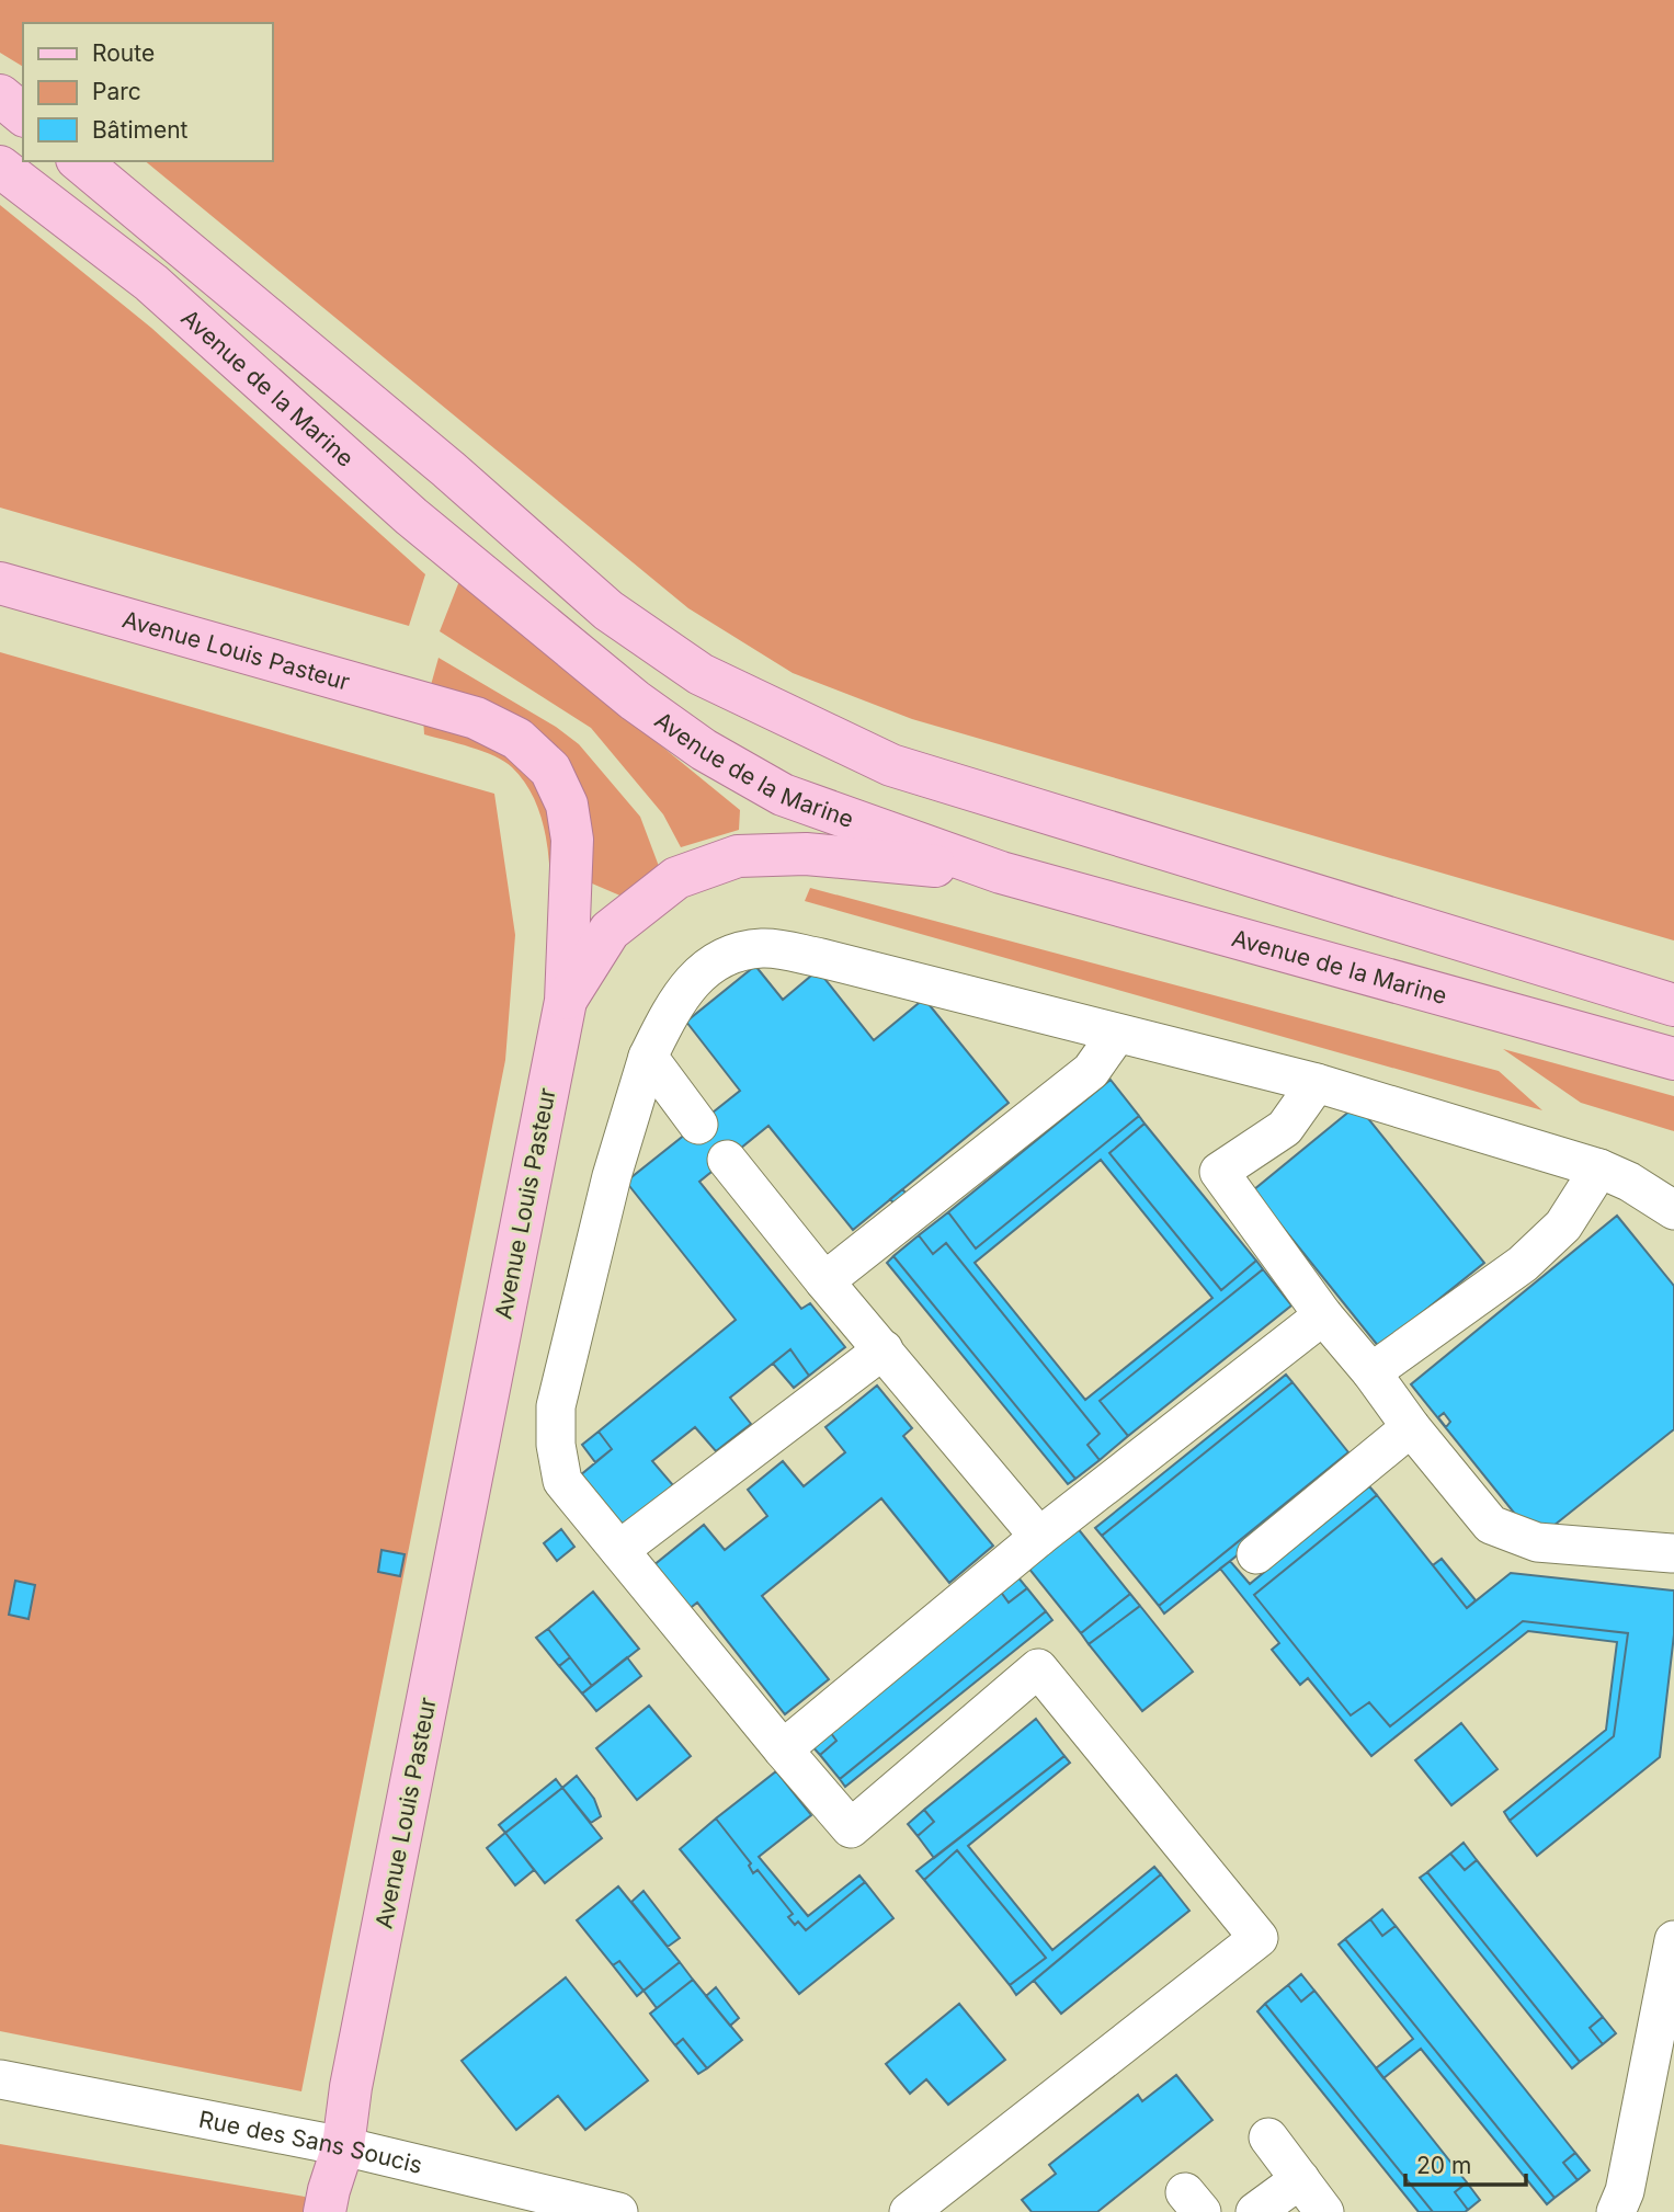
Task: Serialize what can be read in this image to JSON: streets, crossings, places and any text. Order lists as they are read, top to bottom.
{
  "streets": {
    "main road": ["Avenue de la Marine", "Avenue Louis Pasteur"],
    "street": ["Rue des Sans Soucis"]
  },
  "crossings": [
    ["Avenue Louis Pasteur", "Rue des Sans Soucis"]
  ],
  "legend": ["Route", "Parc", "Bâtiment"],
  "scale_bar": "20 m"
}
